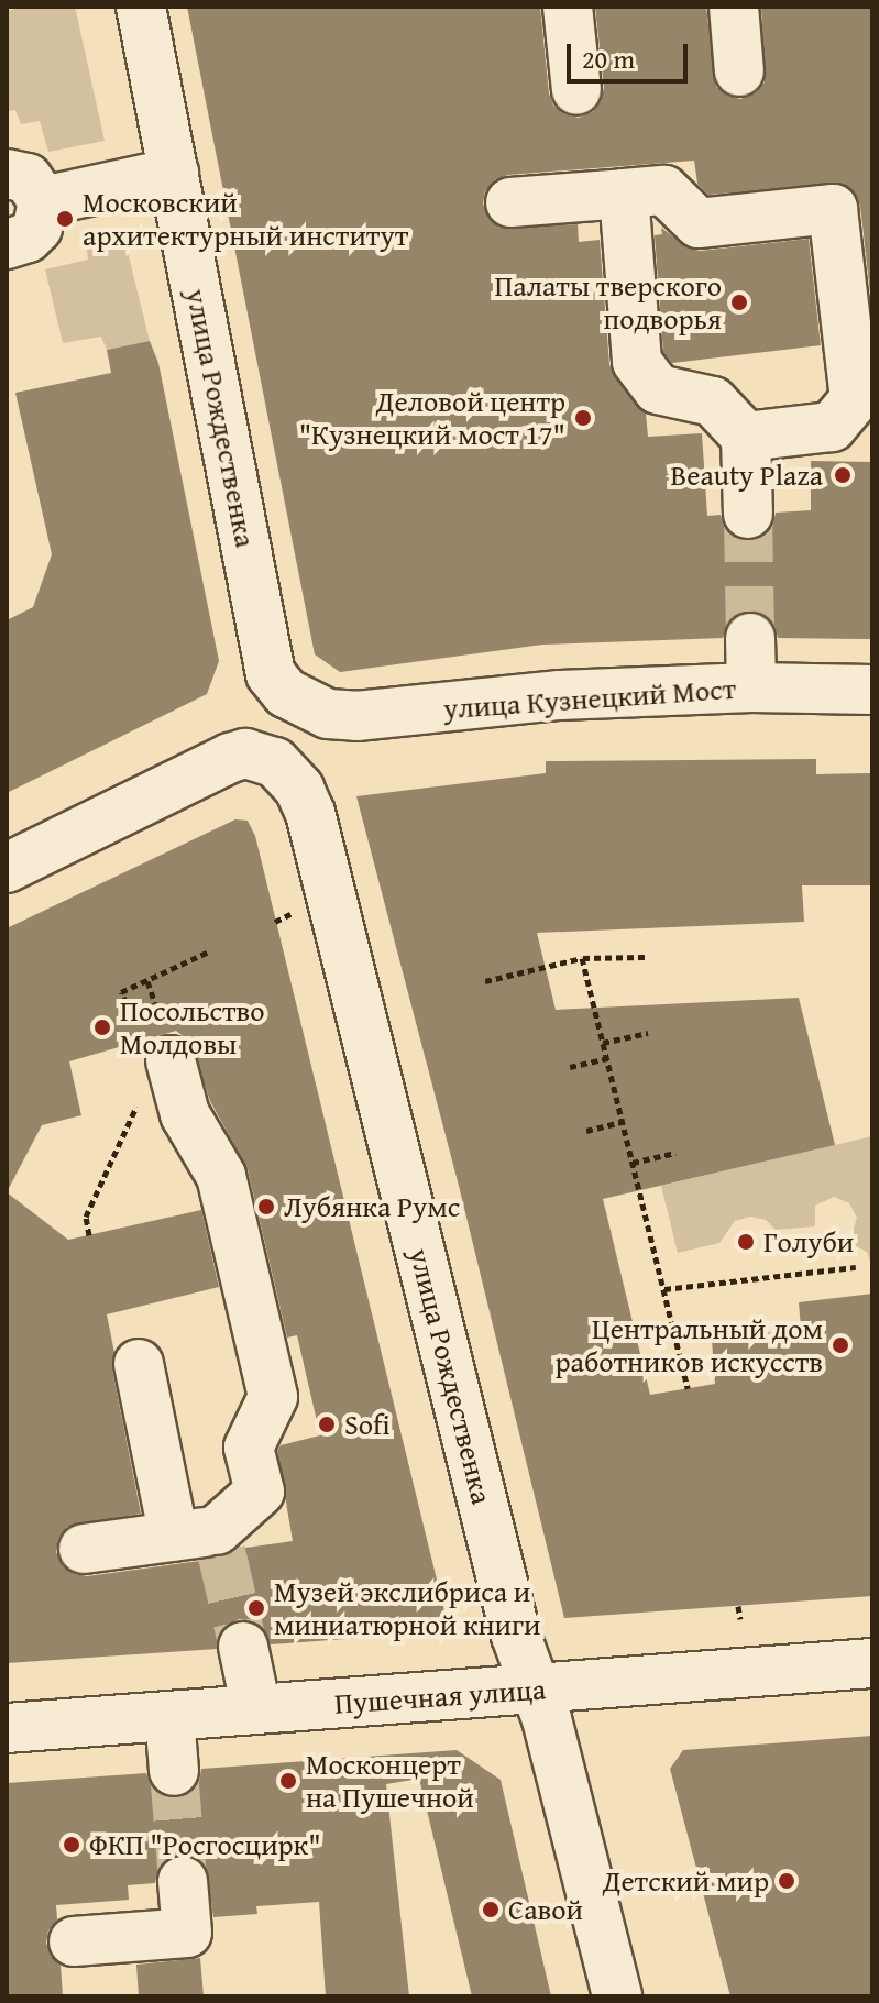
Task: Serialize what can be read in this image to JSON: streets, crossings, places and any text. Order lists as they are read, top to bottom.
{
  "streets": {
    "street": ["улица Рождественка", "улица Кузнецкий Мост", "Пушечная улица"]
  },
  "crossings": [
    ["улица Рождественка", "улица Кузнецкий Мост"],
    ["улица Рождественка", "Пушечная улица"]
  ],
  "places": [
    "Московский архитектурный институт",
    "Палаты тверского подворья",
    "Деловой центр \"Кузнецкий мост 17\"",
    "Beauty Plaza",
    "Посольство Молдовы",
    "Лубянка Румс",
    "Голуби",
    "Центральный дом работников искусств",
    "Sofi",
    "Музей экслибриса и миниатюрной книги",
    "Москонцерт на Пушечной",
    "ФКП \"Росгосцирк\"",
    "Детский мир",
    "Савой"
  ],
  "scale_bar": "20 m"
}
